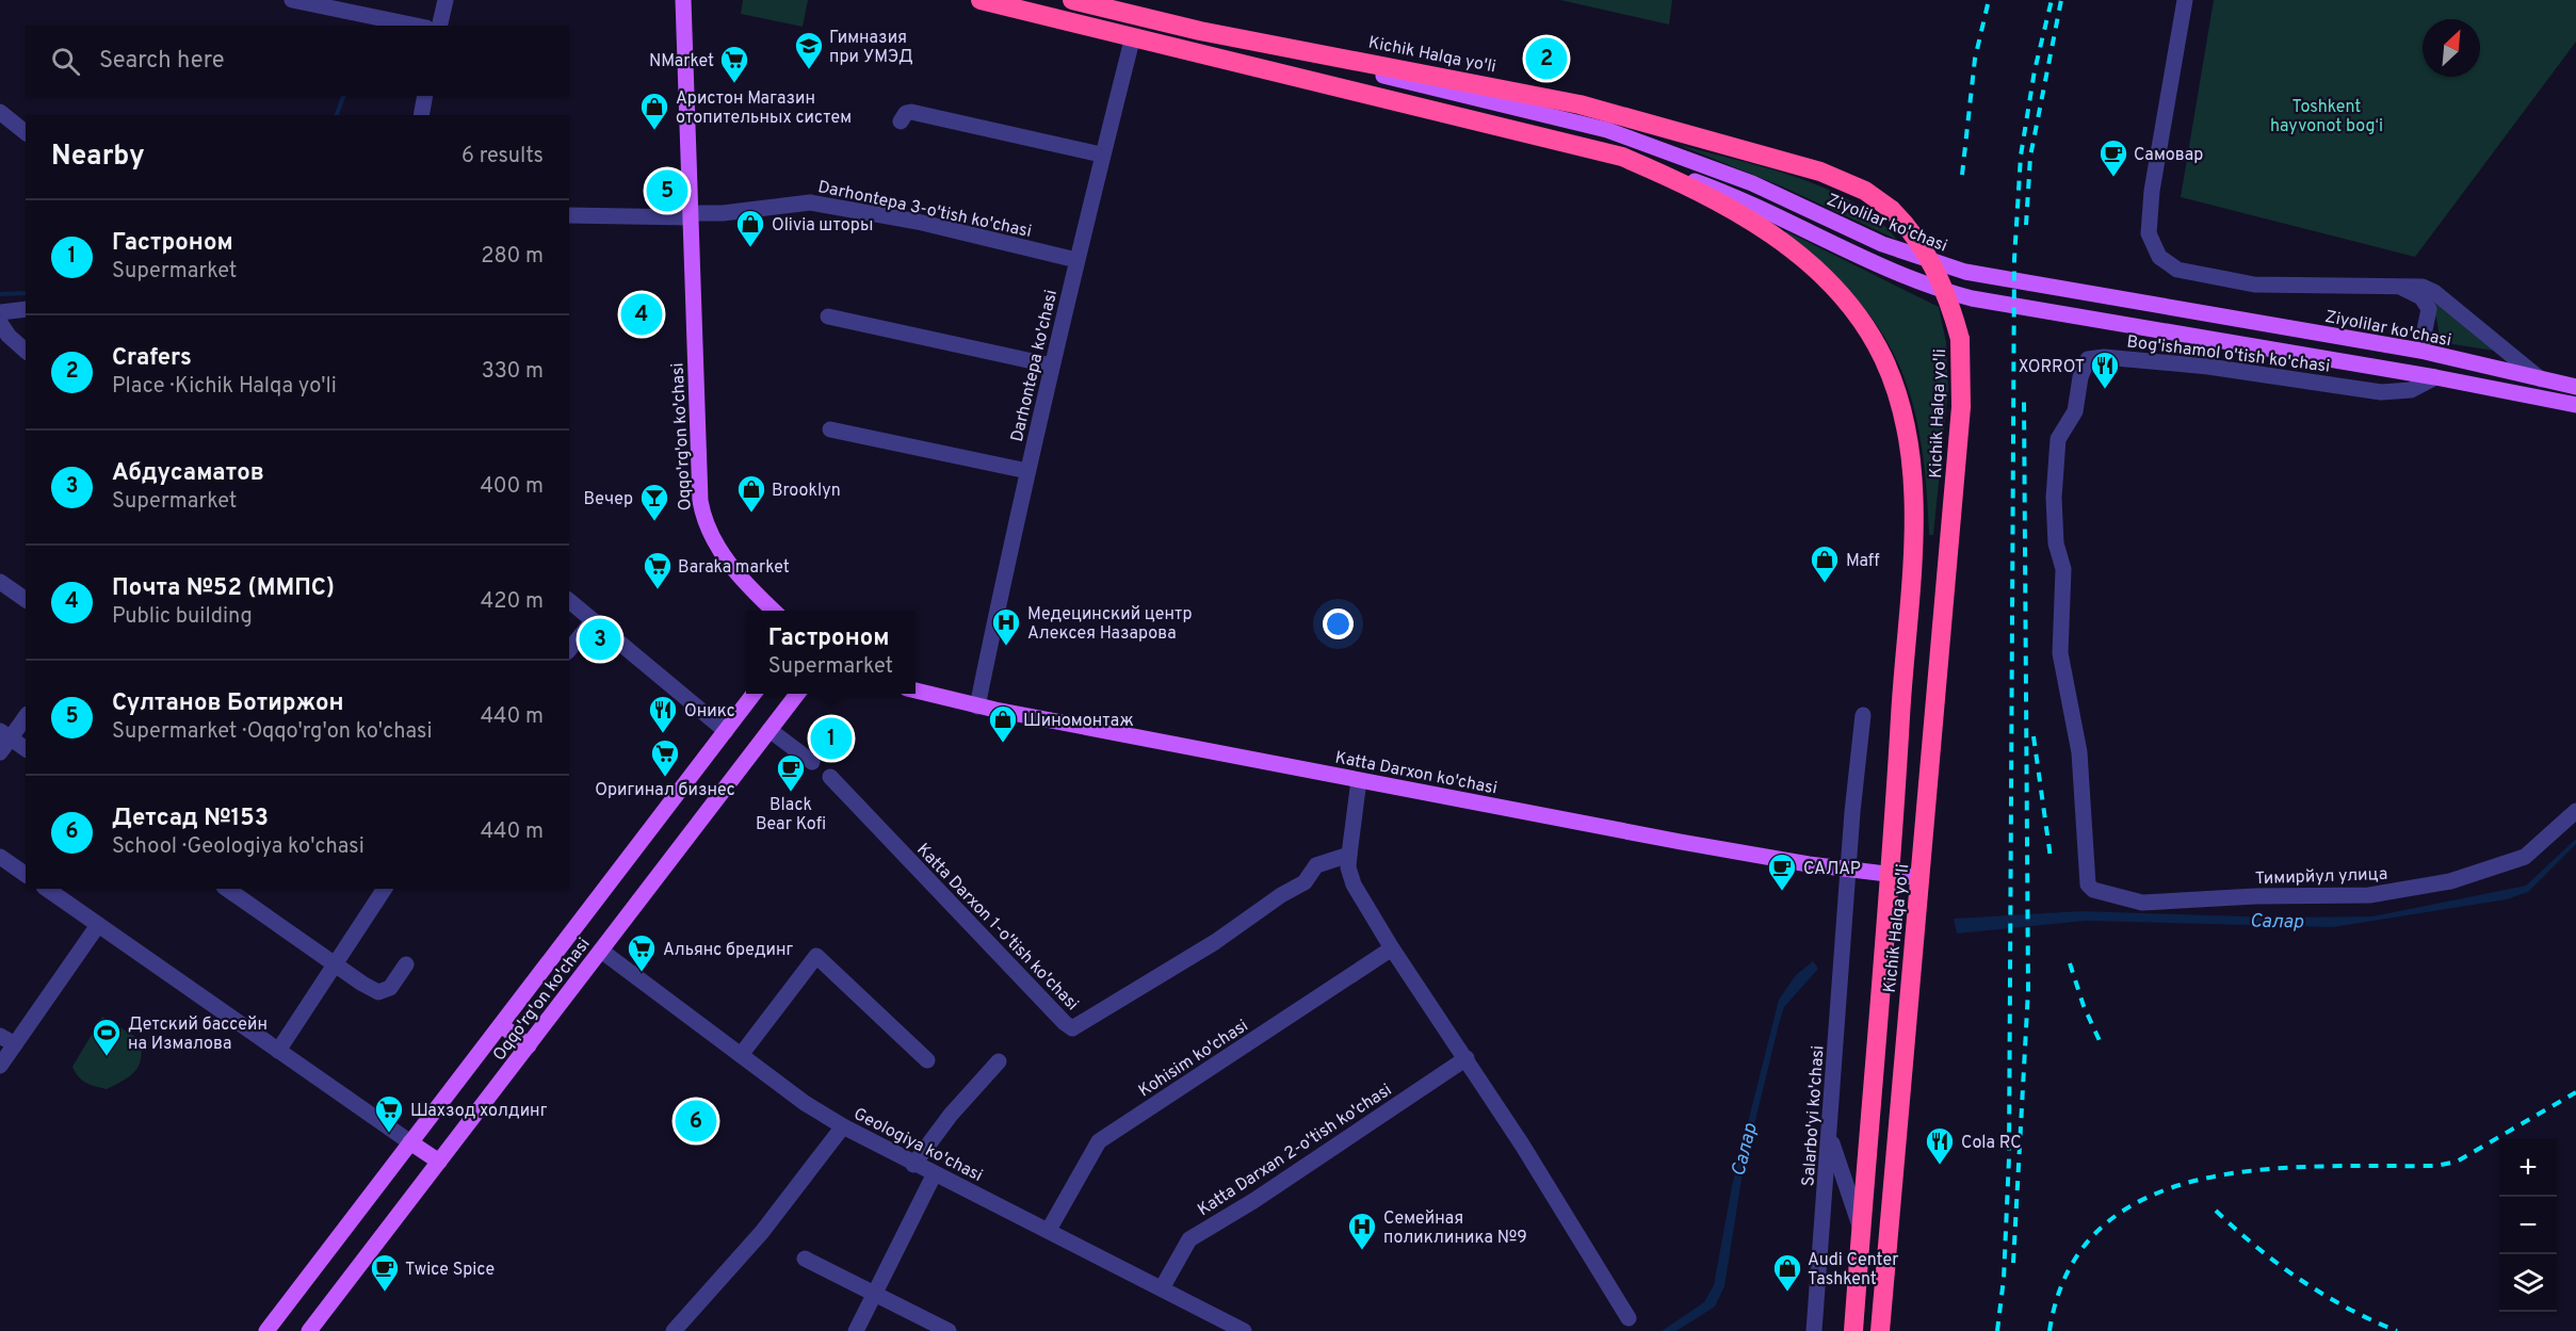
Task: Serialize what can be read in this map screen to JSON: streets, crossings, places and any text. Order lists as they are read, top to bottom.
{
  "streets": {
    "highway": ["Kichik Halqa yo'li"],
    "main road": ["Ziyolilar ko'chasi", "Oqqo'rg'on ko'chasi", "Katta Darxon ko'chasi"],
    "street": [
      "Darhontepa 3-o'tish ko'chasi",
      "Bog'ishamol o'tish ko'chasi",
      "Darhontepa ko'chasi",
      "Тимирйул улица",
      "Katta Darxon 1-o'tish ko'chasi",
      "Kohisim ko'chasi",
      "Salarbo'yi ko'chasi",
      "Geologiya ko'chasi",
      "Katta Darxan 2-o'tish ko'chasi"
    ]
  },
  "crossings": [
    ["Kichik Halqa yo'li", "Ziyolilar ko'chasi"],
    ["Kichik Halqa yo'li", "Darhontepa ko'chasi"],
    ["Kichik Halqa yo'li", "Katta Darxon ko'chasi"],
    ["Darhontepa 3-o'tish ko'chasi", "Darhontepa ko'chasi"],
    ["Darhontepa 3-o'tish ko'chasi", "Oqqo'rg'on ko'chasi"],
    ["Bog'ishamol o'tish ko'chasi", "Тимирйул улица"],
    ["Darhontepa ko'chasi", "Katta Darxon ko'chasi"],
    ["Oqqo'rg'on ko'chasi", "Geologiya ko'chasi"],
    ["Katta Darxon ko'chasi", "Salarbo'yi ko'chasi"],
    ["Kohisim ko'chasi", "Geologiya ko'chasi"],
    ["Geologiya ko'chasi", "Katta Darxan 2-o'tish ko'chasi"]
  ],
  "water": ["Салар"],
  "parks": ["Toshkent hayvonot bogʻi"],
  "places": {
    "school or university": ["Гимназия при УМЭД"],
    "supermarket": [
      "NMarket",
      "Baraka market",
      "Оригинал бизнес",
      "Альянс брединг",
      "Шахзод холдинг"
    ],
    "shop": [
      "Аристон Магазин отопительных систем",
      "Olivia шторы",
      "Brooklyn",
      "Maff",
      "Шиномонтаж",
      "Audi Center Tashkent"
    ],
    "cafe": [
      "Самовар",
      "Black Bear Kofi",
      "САЛАР",
      "Twice Spice"
    ],
    "restaurant": ["XORROT", "Оникс", "Cola RC"],
    "bar": ["Вечер"],
    "hospital": ["Медецинский центр Алексея Назарова", "Семейная поликлиника №9"],
    "sports": ["Детский бассейн на Измалова"]
  },
  "north": "top right",
  "page": {
    "search": "Search here",
    "pins": [
      "2",
      "5",
      "4",
      "3",
      "1",
      "6"
    ],
    "heading": ["Nearby", "6 results"],
    "list": [
      {
        "mark": "1",
        "name": "Гастроном",
        "note": "Supermarket",
        "value": "280 m"
      },
      {
        "mark": "2",
        "name": "Crafers",
        "note": "Place · Kichik Halqa yo'li",
        "value": "330 m"
      },
      {
        "mark": "3",
        "name": "Абдусаматов",
        "note": "Supermarket",
        "value": "400 m"
      },
      {
        "mark": "4",
        "name": "Почта №52 (ММПС)",
        "note": "Public building",
        "value": "420 m"
      },
      {
        "mark": "5",
        "name": "Султанов Ботиржон",
        "note": "Supermarket · Oqqo'rg'on ko'chasi",
        "value": "440 m"
      },
      {
        "mark": "6",
        "name": "Детсад №153",
        "note": "School · Geologiya ko'chasi",
        "value": "440 m"
      }
    ],
    "popup": ["Гастроном", "Supermarket"],
    "map_buttons": ["+", "−"]
  }
}
